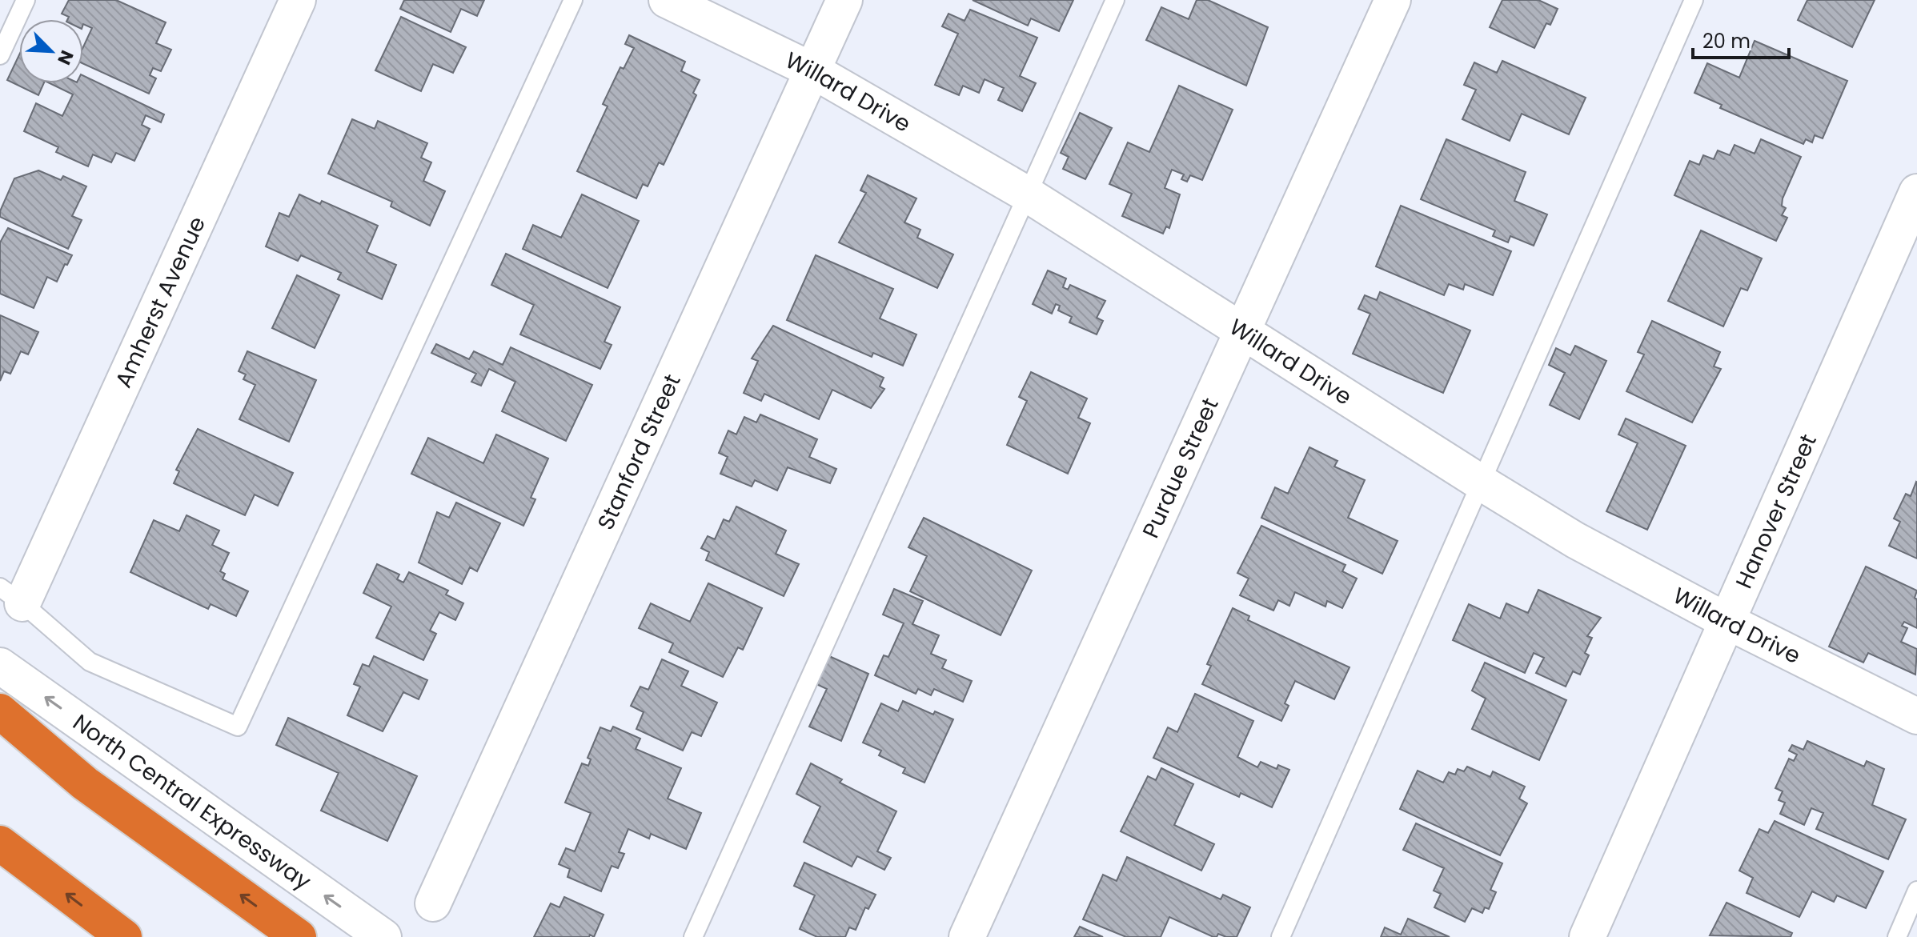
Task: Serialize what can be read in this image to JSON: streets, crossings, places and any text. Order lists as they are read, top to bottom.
{
  "streets": {
    "street": [
      "Willard Drive",
      "Amherst Avenue",
      "Stanford Street",
      "Purdue Street",
      "Hanover Street",
      "North Central Expressway"
    ]
  },
  "crossings": [
    ["Willard Drive", "Stanford Street"],
    ["Willard Drive", "Purdue Street"],
    ["Willard Drive", "Hanover Street"]
  ],
  "one_way": ["North Central Expressway"],
  "scale_bar": "20 m",
  "north": "bottom right"
}
